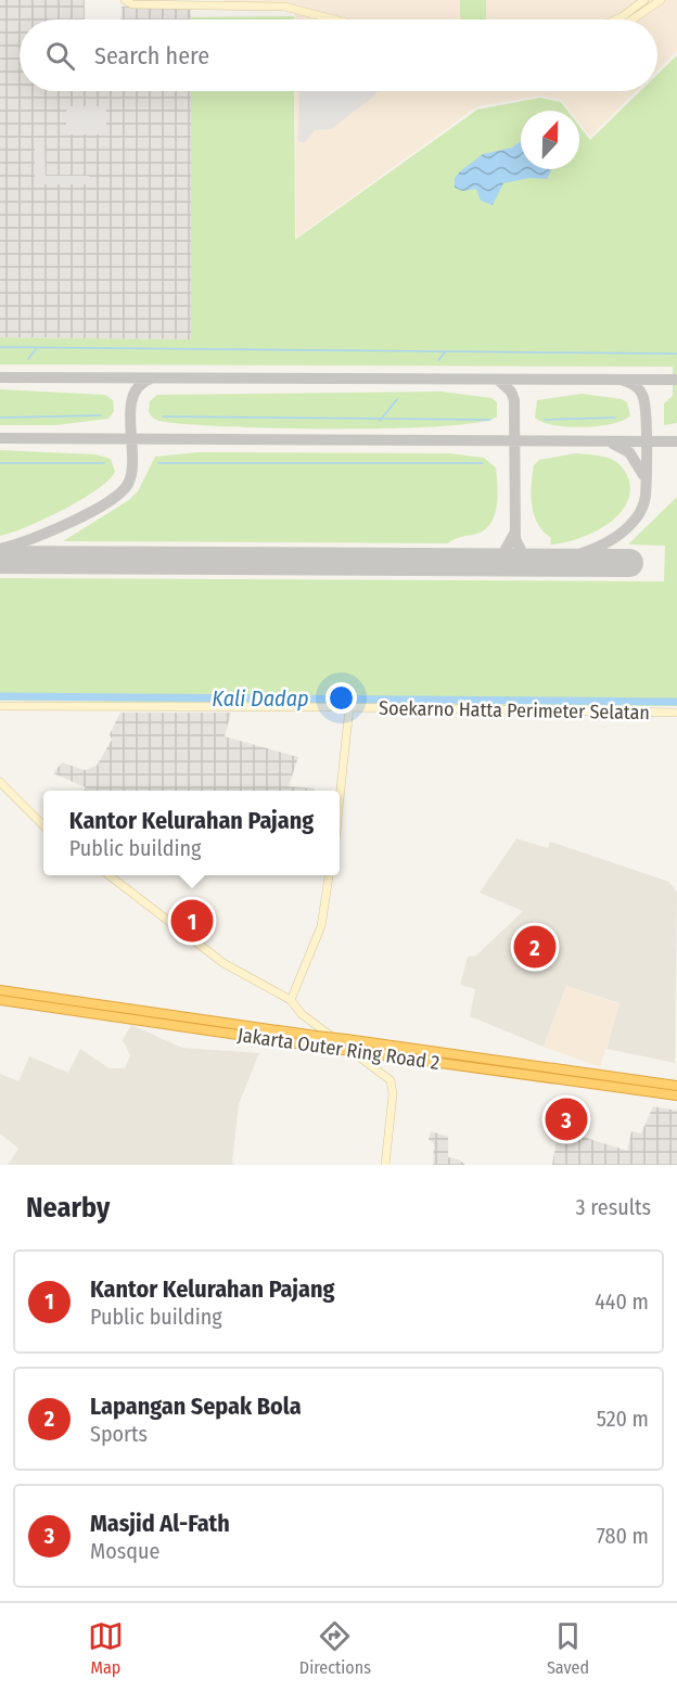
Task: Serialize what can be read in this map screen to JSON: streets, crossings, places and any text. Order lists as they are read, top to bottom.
{
  "streets": {
    "highway": ["Jakarta Outer Ring Road 2"],
    "main road": ["Soekarno Hatta Perimeter Selatan"]
  },
  "water": ["Kali Dadap"],
  "north": "top",
  "page": {
    "search": "Search here",
    "popup": ["Kantor Kelurahan Pajang", "Public building"],
    "pins": ["1", "2", "3"],
    "heading": ["Nearby", "3 results"],
    "list": [
      {
        "mark": "1",
        "name": "Kantor Kelurahan Pajang",
        "note": "Public building",
        "value": "440 m"
      },
      {
        "mark": "2",
        "name": "Lapangan Sepak Bola",
        "note": "Sports",
        "value": "520 m"
      },
      {
        "mark": "3",
        "name": "Masjid Al-Fath",
        "note": "Mosque",
        "value": "780 m"
      }
    ],
    "nav": ["Map", "Directions", "Saved"]
  }
}
